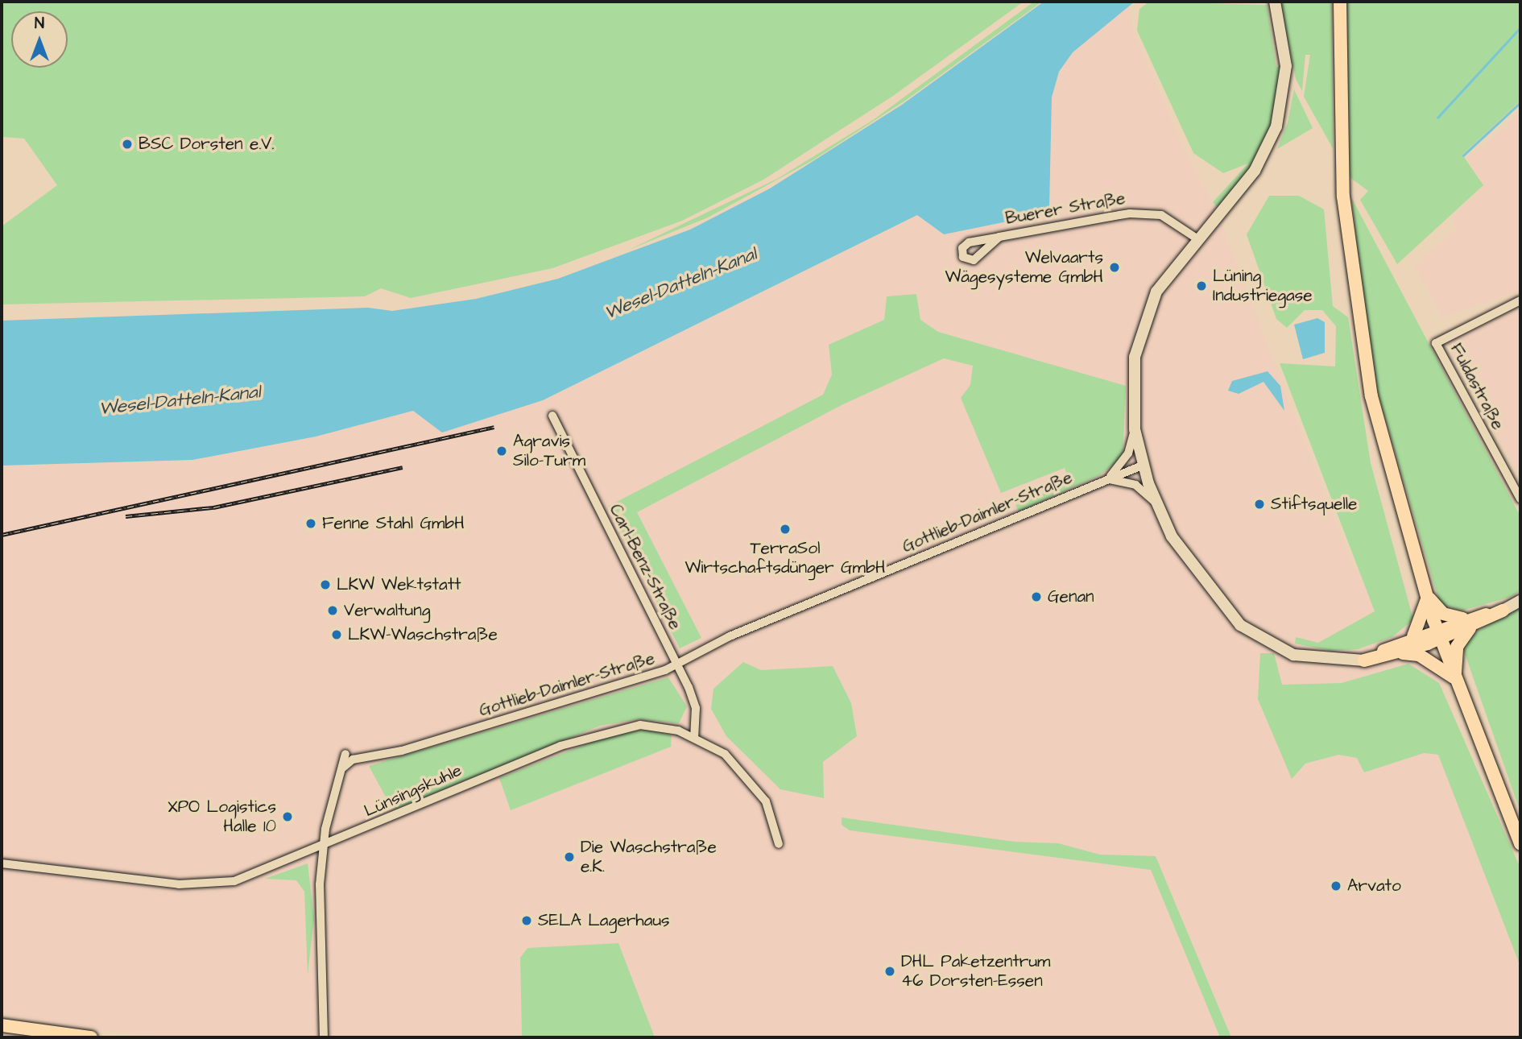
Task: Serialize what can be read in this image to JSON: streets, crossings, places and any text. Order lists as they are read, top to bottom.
{
  "streets": {
    "street": [
      "Buerer Straße",
      "Fuldastraße",
      "Gottlieb-Daimler-Straße",
      "Carl-Benz-Straße",
      "Lünsingskuhle"
    ]
  },
  "crossings": [
    ["Gottlieb-Daimler-Straße", "Carl-Benz-Straße"],
    ["Carl-Benz-Straße", "Lünsingskuhle"]
  ],
  "water": ["Wesel-Datteln-Kanal"],
  "places": [
    "BSC Dorsten e.V.",
    "Welvaarts Wägesysteme GmbH",
    "Lüning Industriegase",
    "Agravis Silo-Turm",
    "Stiftsquelle",
    "Fenne Stahl GmbH",
    "TerraSol Wirtschaftsdünger GmbH",
    "LKW Wektstatt",
    "Genan",
    "Verwaltung",
    "LKW-Waschstraße",
    "XPO Logistics Halle 10",
    "Die Waschstraße e.K.",
    "Arvato",
    "SELA Lagerhaus",
    "DHL Paketzentrum 46 Dorsten-Essen"
  ],
  "north": "top"
}
